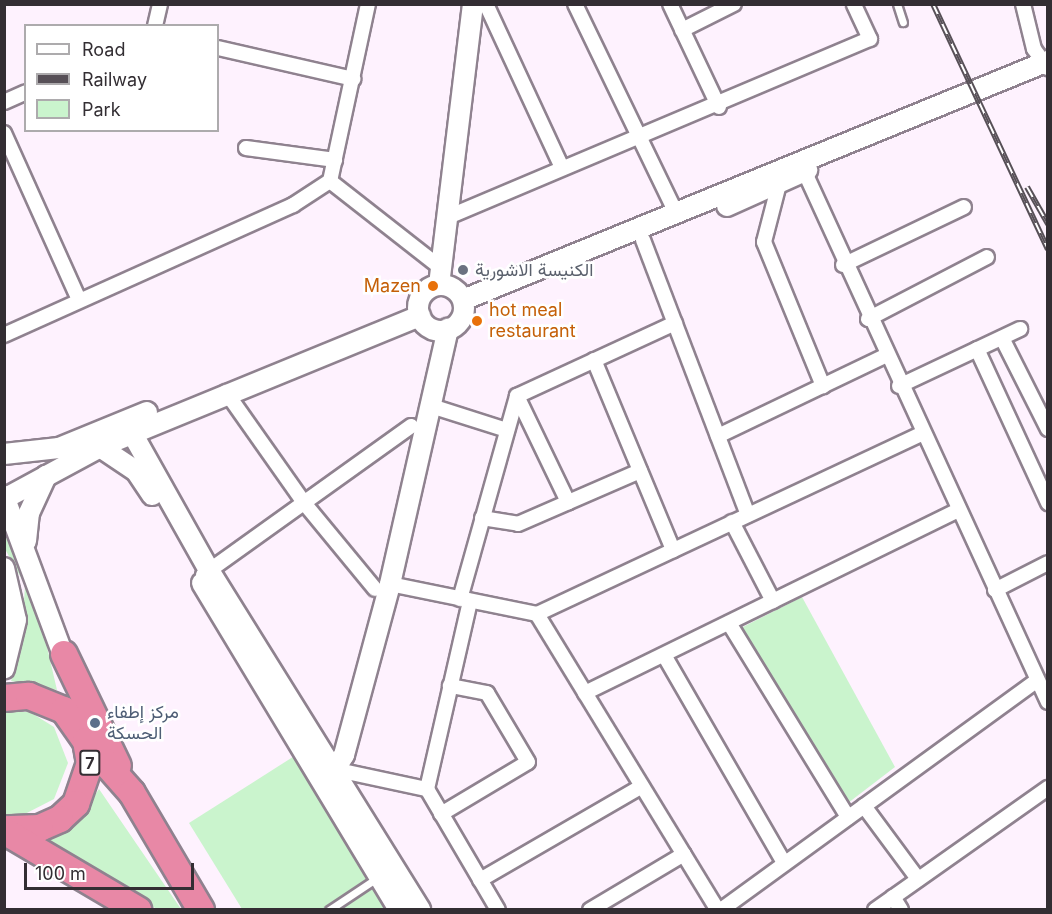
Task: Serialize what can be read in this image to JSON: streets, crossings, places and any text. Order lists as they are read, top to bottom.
{
  "streets": {
    "highway": ["7"]
  },
  "places": [
    "الكنيسة الاشورية",
    "Mazen",
    "hot meal restaurant",
    "مركز إطفاء الحسكة"
  ],
  "legend": ["Road", "Railway", "Park"],
  "scale_bar": "100 m"
}
